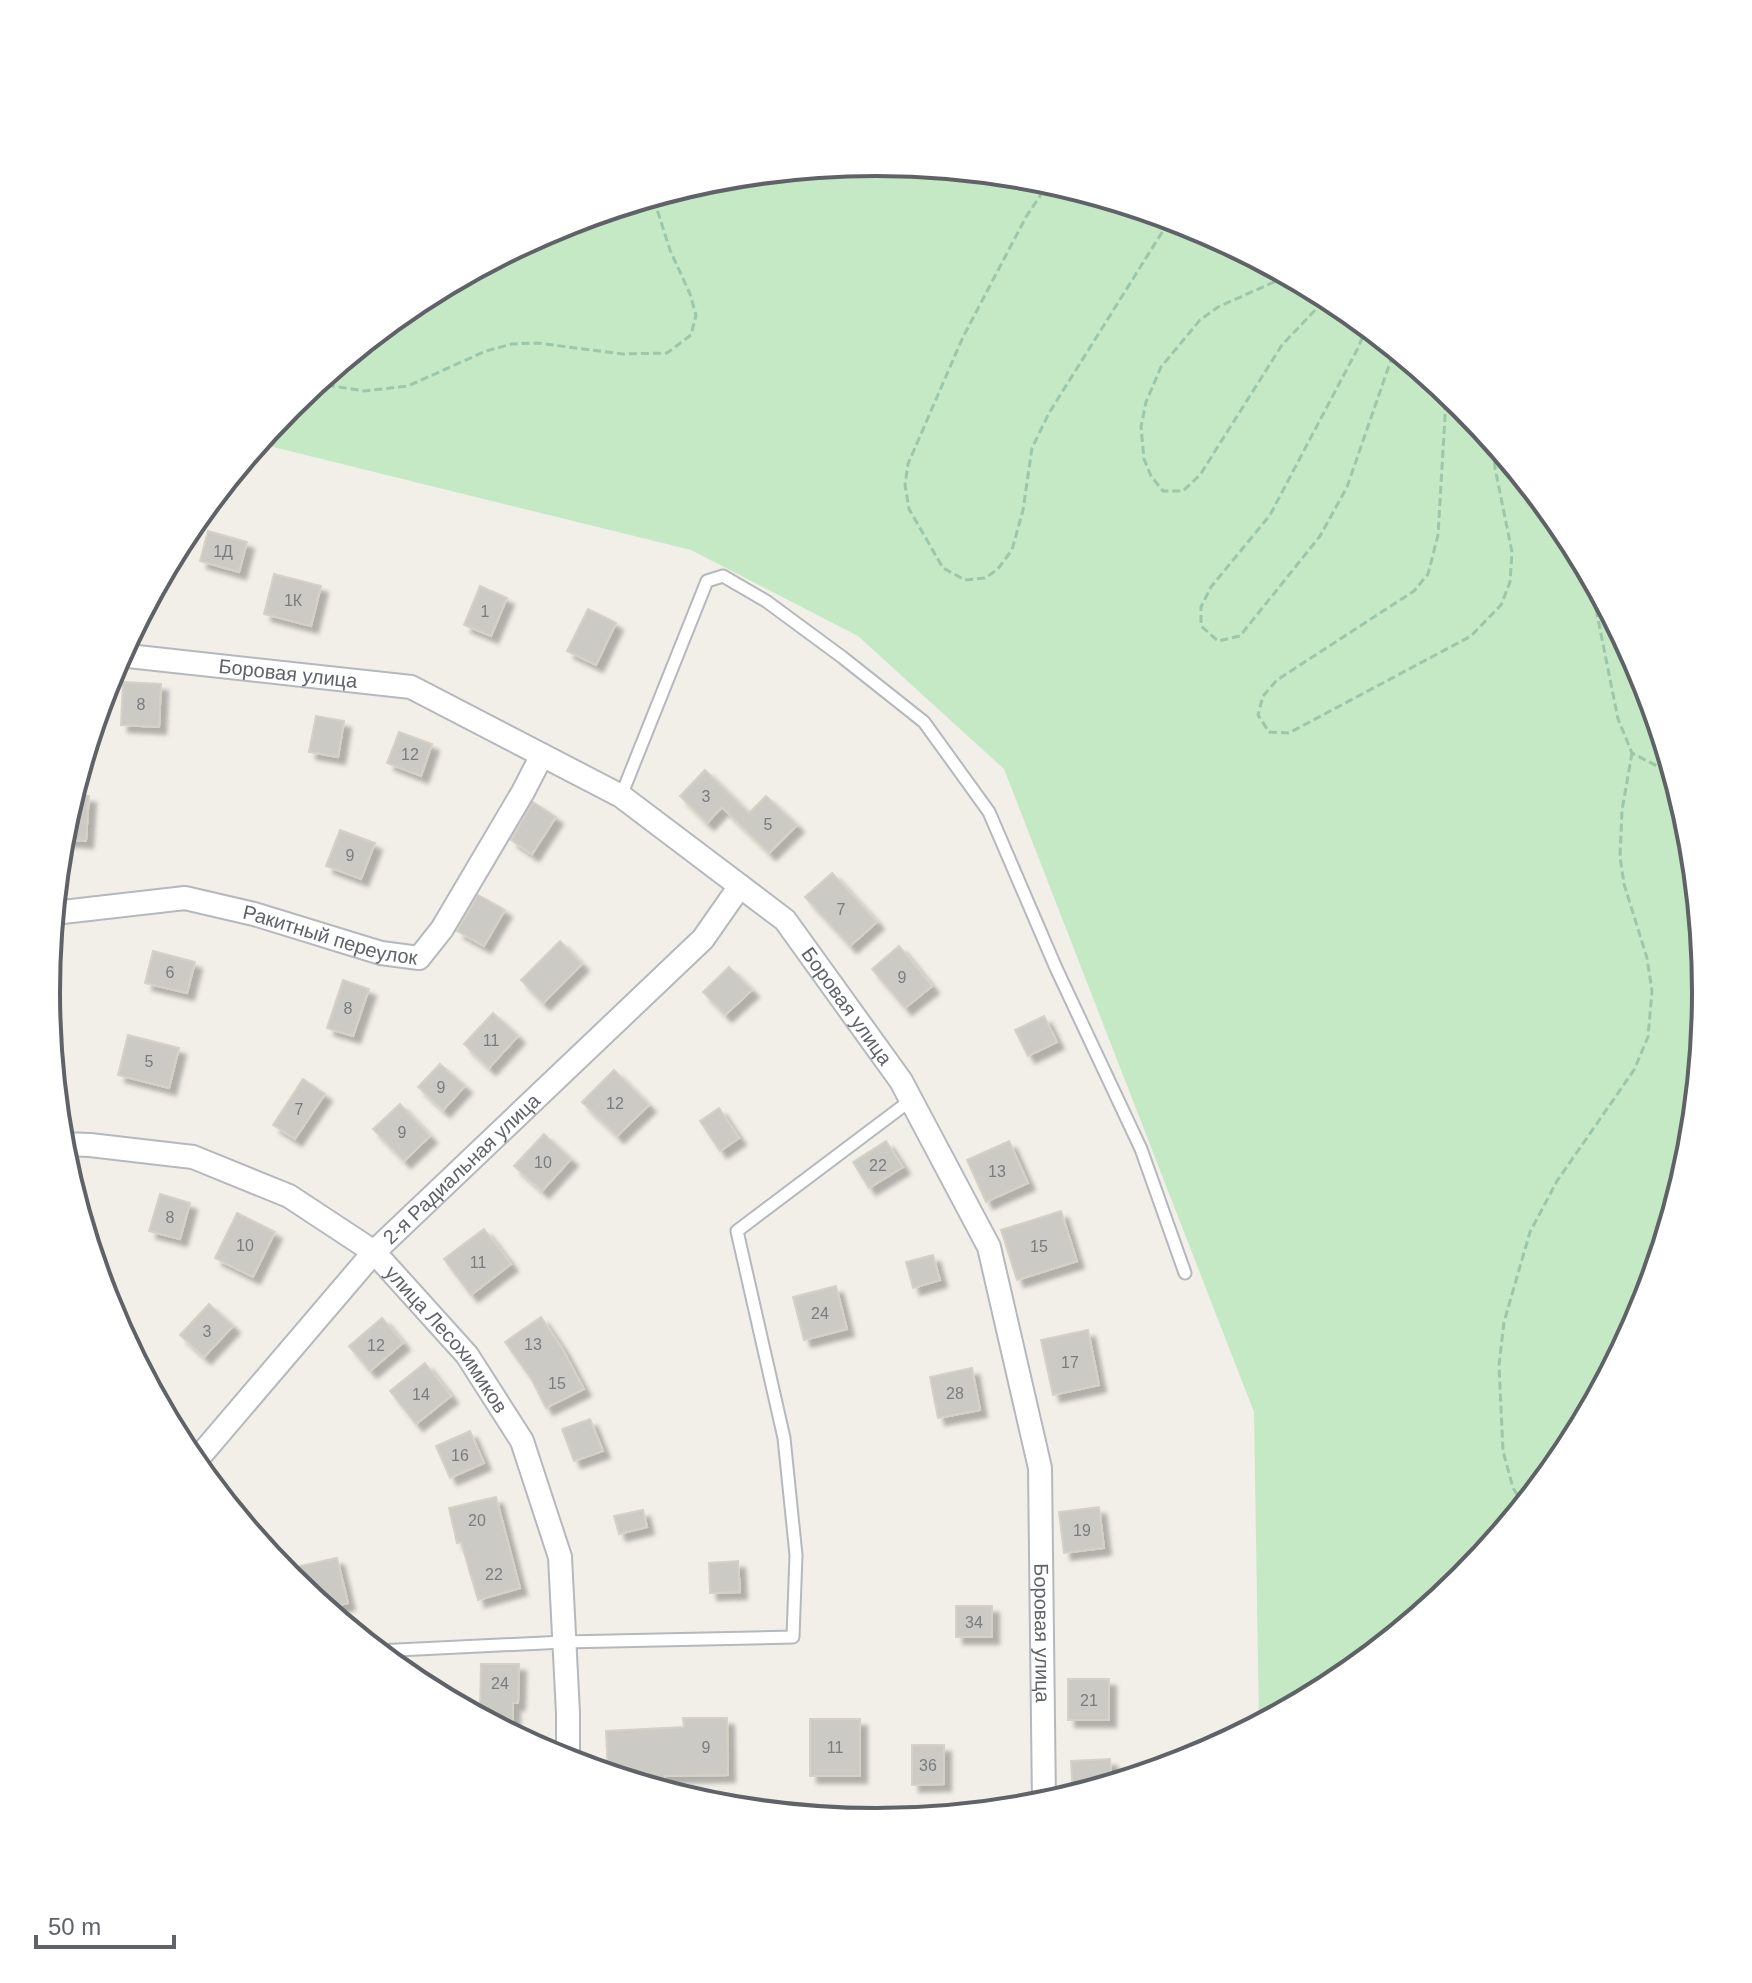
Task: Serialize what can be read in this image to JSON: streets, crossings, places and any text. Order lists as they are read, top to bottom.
{
  "streets": {
    "street": [
      "Боровая улица",
      "Ракитный переулок",
      "2-я Радиальная улица",
      "улица Лесохимиков"
    ]
  },
  "crossings": [
    ["Боровая улица", "Ракитный переулок"],
    ["Боровая улица", "2-я Радиальная улица"],
    ["2-я Радиальная улица", "улица Лесохимиков"]
  ],
  "house_numbers": [
    "1Д",
    "1К",
    "1",
    "8",
    "12",
    "3",
    "5",
    "9",
    "7",
    "6",
    "9",
    "8",
    "11",
    "5",
    "9",
    "12",
    "7",
    "9",
    "10",
    "22",
    "13",
    "8",
    "10",
    "15",
    "11",
    "24",
    "3",
    "13",
    "12",
    "17",
    "15",
    "28",
    "14",
    "16",
    "20",
    "19",
    "22",
    "34",
    "24",
    "21",
    "9",
    "11",
    "36"
  ],
  "scale_bar": "50 m"
}
